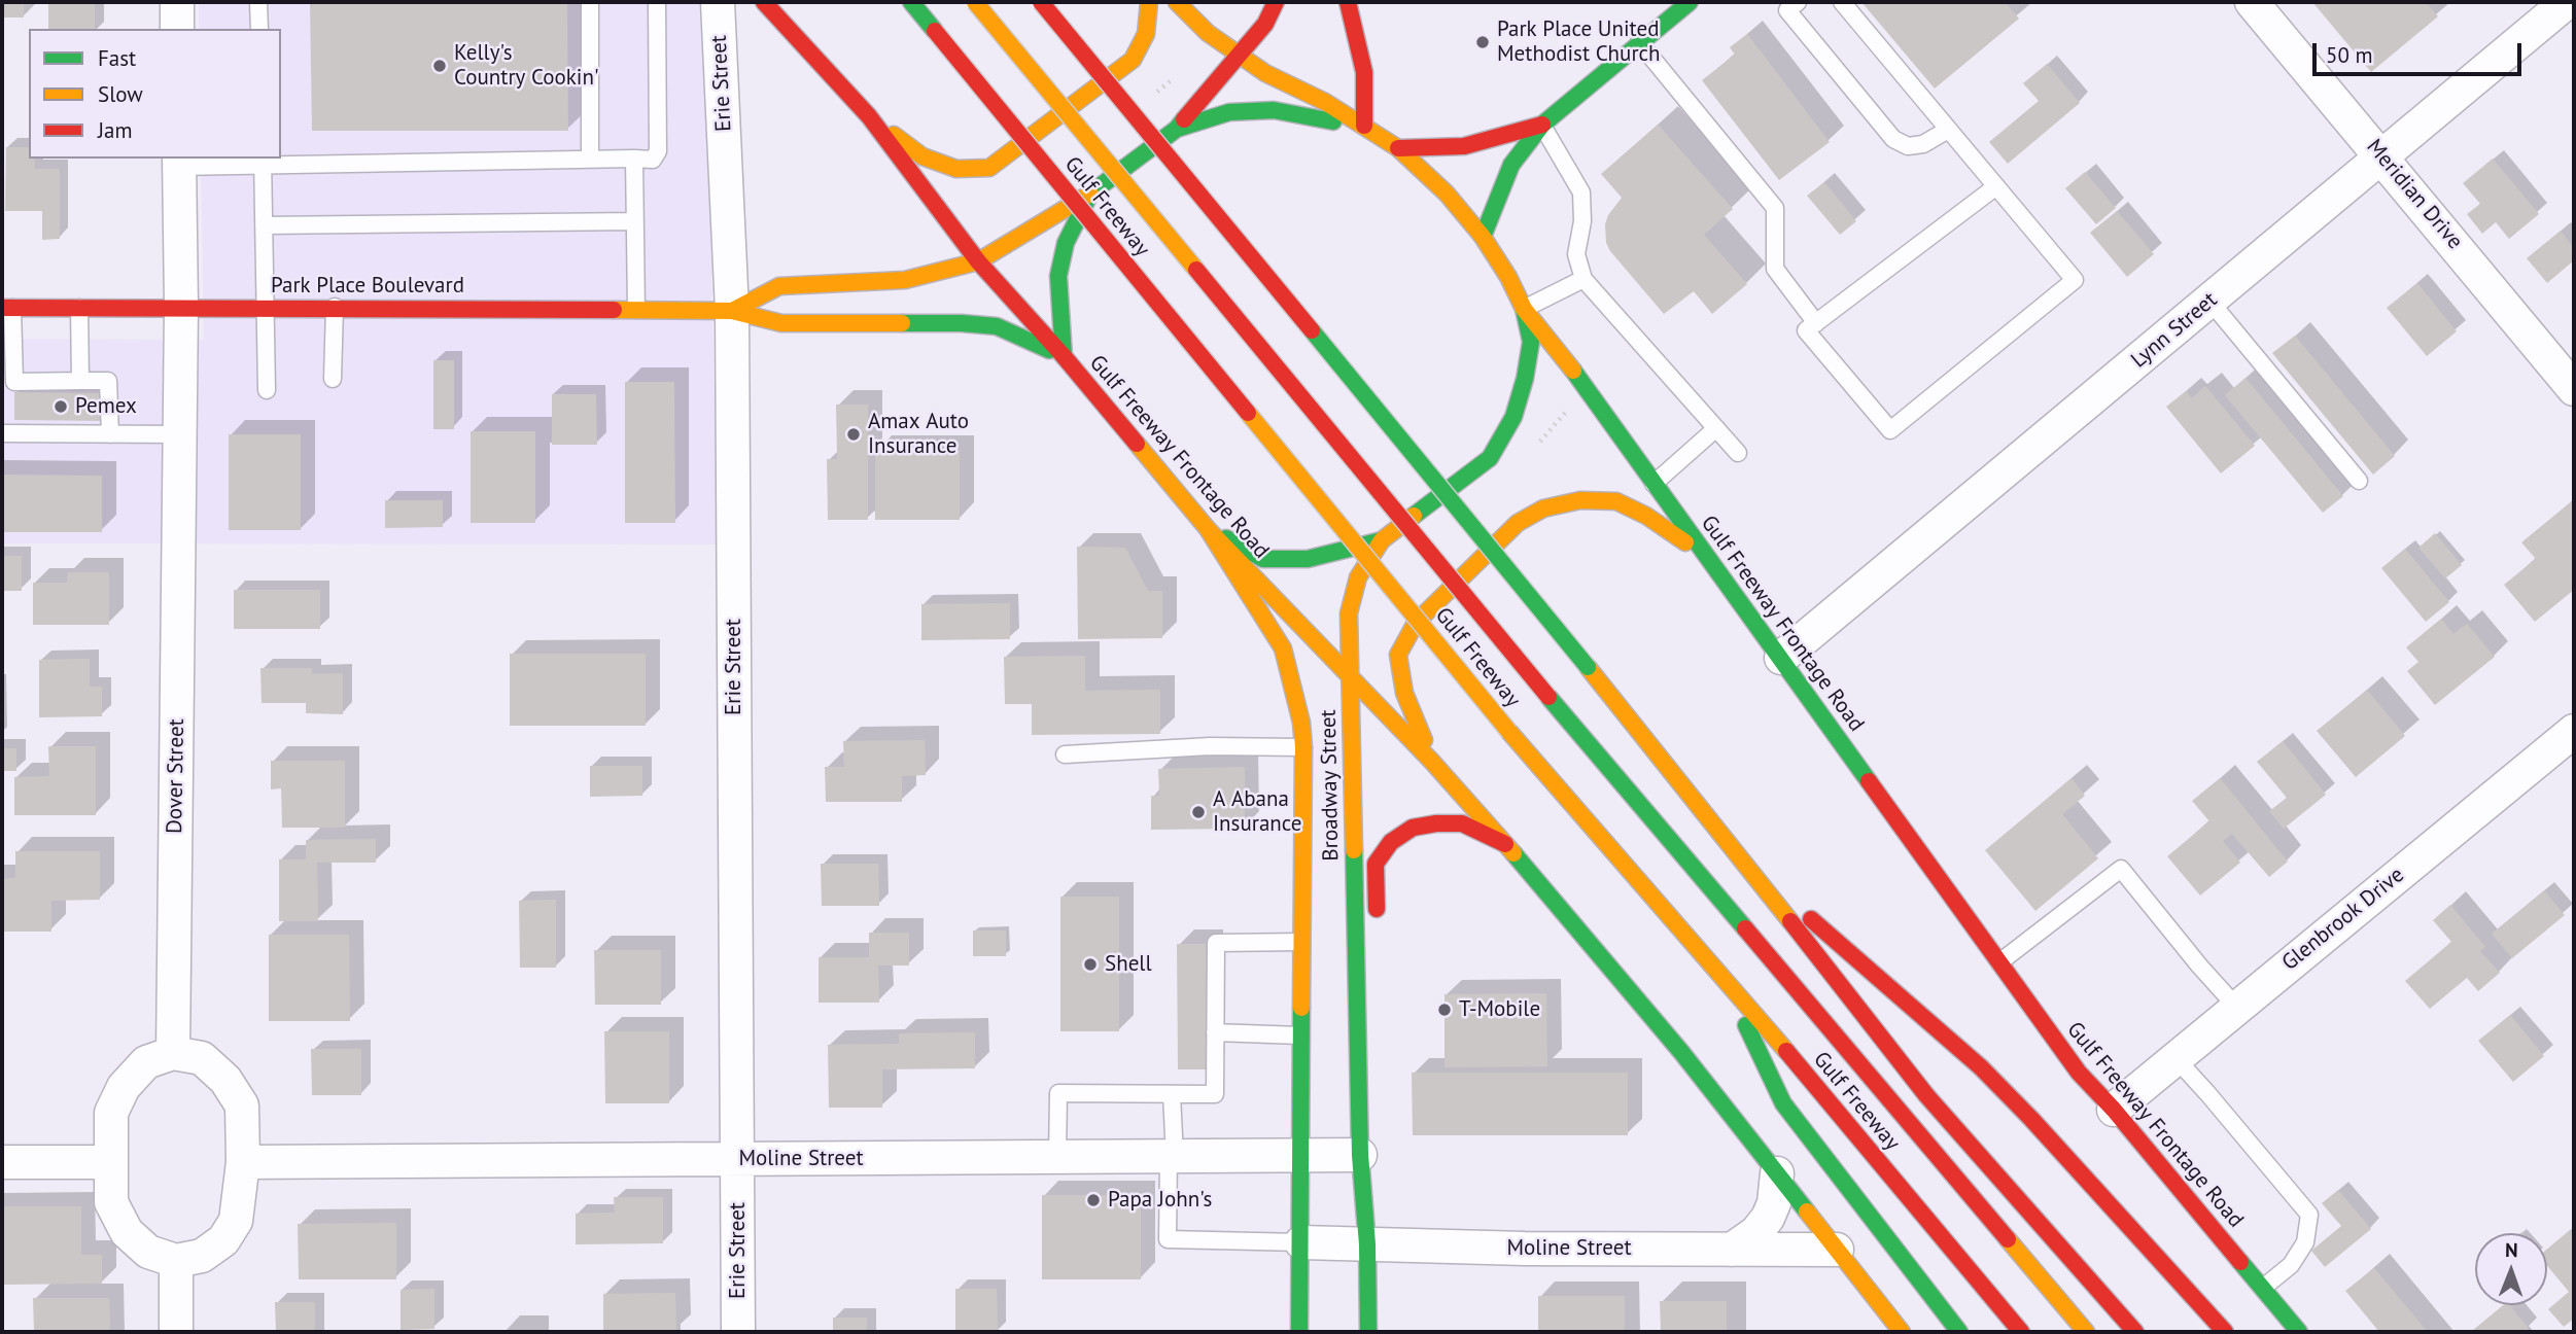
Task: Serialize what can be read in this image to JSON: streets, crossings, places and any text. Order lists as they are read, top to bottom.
{
  "streets": {
    "main road": [
      "Gulf Freeway",
      "Park Place Boulevard",
      "Gulf Freeway Frontage Road",
      "Broadway Street"
    ],
    "street": [
      "Erie Street",
      "Meridian Drive",
      "Lynn Street",
      "Dover Street",
      "Glenbrook Drive",
      "Moline Street"
    ]
  },
  "crossings": [
    ["Erie Street", "Park Place Boulevard"],
    ["Erie Street", "Moline Street"],
    ["Meridian Drive", "Lynn Street"],
    ["Park Place Boulevard", "Gulf Freeway Frontage Road"],
    ["Park Place Boulevard", "Dover Street"],
    ["Lynn Street", "Gulf Freeway Frontage Road"],
    ["Gulf Freeway Frontage Road", "Broadway Street"],
    ["Gulf Freeway Frontage Road", "Glenbrook Drive"],
    ["Gulf Freeway Frontage Road", "Moline Street"],
    ["Dover Street", "Moline Street"],
    ["Broadway Street", "Moline Street"]
  ],
  "places": [
    "Park Place United Methodist Church",
    "Kelly's Country Cookin'",
    "Pemex",
    "Amax Auto Insurance",
    "A Abana Insurance",
    "Shell",
    "T-Mobile",
    "Papa John's"
  ],
  "legend": ["Fast", "Slow", "Jam"],
  "scale_bar": "50 m",
  "north": "top"
}
